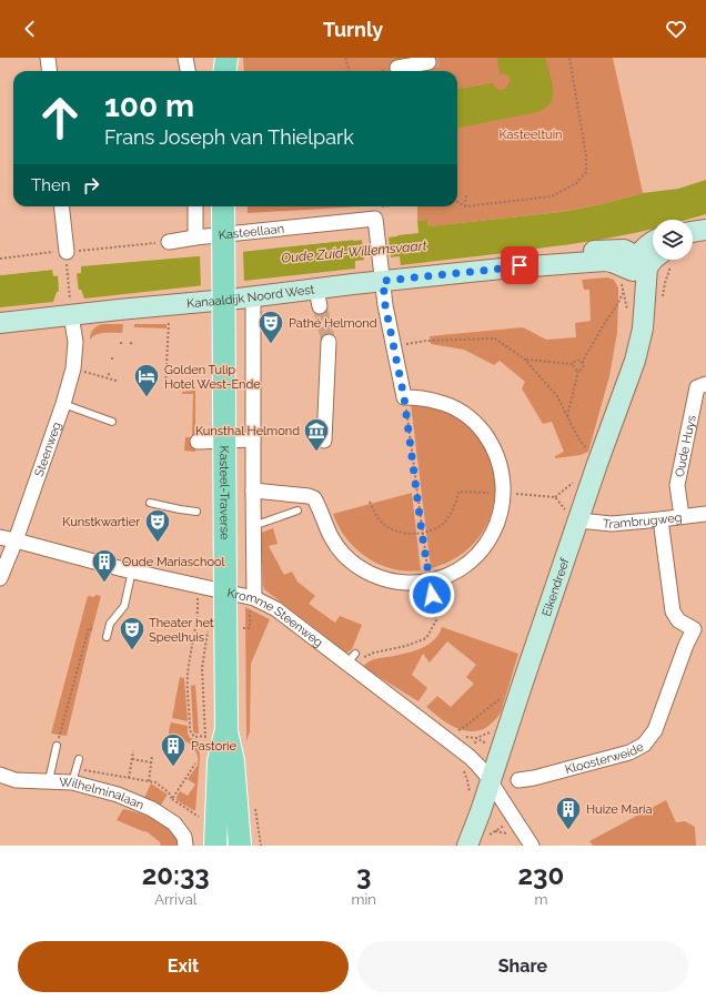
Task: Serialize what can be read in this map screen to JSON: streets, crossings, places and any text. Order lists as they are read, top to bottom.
{
  "streets": {
    "main road": ["Kasteel-Traverse"],
    "street": [
      "Kasteellaan",
      "Kanaaldijk Noord West",
      "Oude Huys",
      "Steenweg",
      "Trambrugweg",
      "Eikendreef",
      "Kromme Steenweg",
      "Kloosterweide",
      "Wilhelminalaan"
    ]
  },
  "crossings": [
    ["Kasteellaan", "Kanaaldijk Noord West"],
    ["Kanaaldijk Noord West", "Steenweg"],
    ["Kanaaldijk Noord West", "Eikendreef"],
    ["Oude Huys", "Trambrugweg"],
    ["Steenweg", "Kromme Steenweg"],
    ["Trambrugweg", "Eikendreef"],
    ["Trambrugweg", "Kloosterweide"],
    ["Eikendreef", "Kromme Steenweg"]
  ],
  "water": ["Oude Zuid-Willemsvaart"],
  "parks": ["Kasteeltuin"],
  "places": {
    "theatre": ["Pathé Helmond", "Kunstkwartier", "Theater het Speelhuis"],
    "hotel": ["Golden Tulip Hotel West-Ende"],
    "museum": ["Kunsthal Helmond"],
    "building": ["Oude Mariaschool", "Pastorie", "Huize Maria"]
  },
  "page": {
    "header": "Turnly",
    "turn": ["100 m", "Frans Joseph van Thielpark"],
    "then": "Then",
    "eta": [
      "20:33",
      "Arrival",
      "3",
      "min",
      "230",
      "m"
    ],
    "buttons": ["Exit", "Share"]
  }
}
